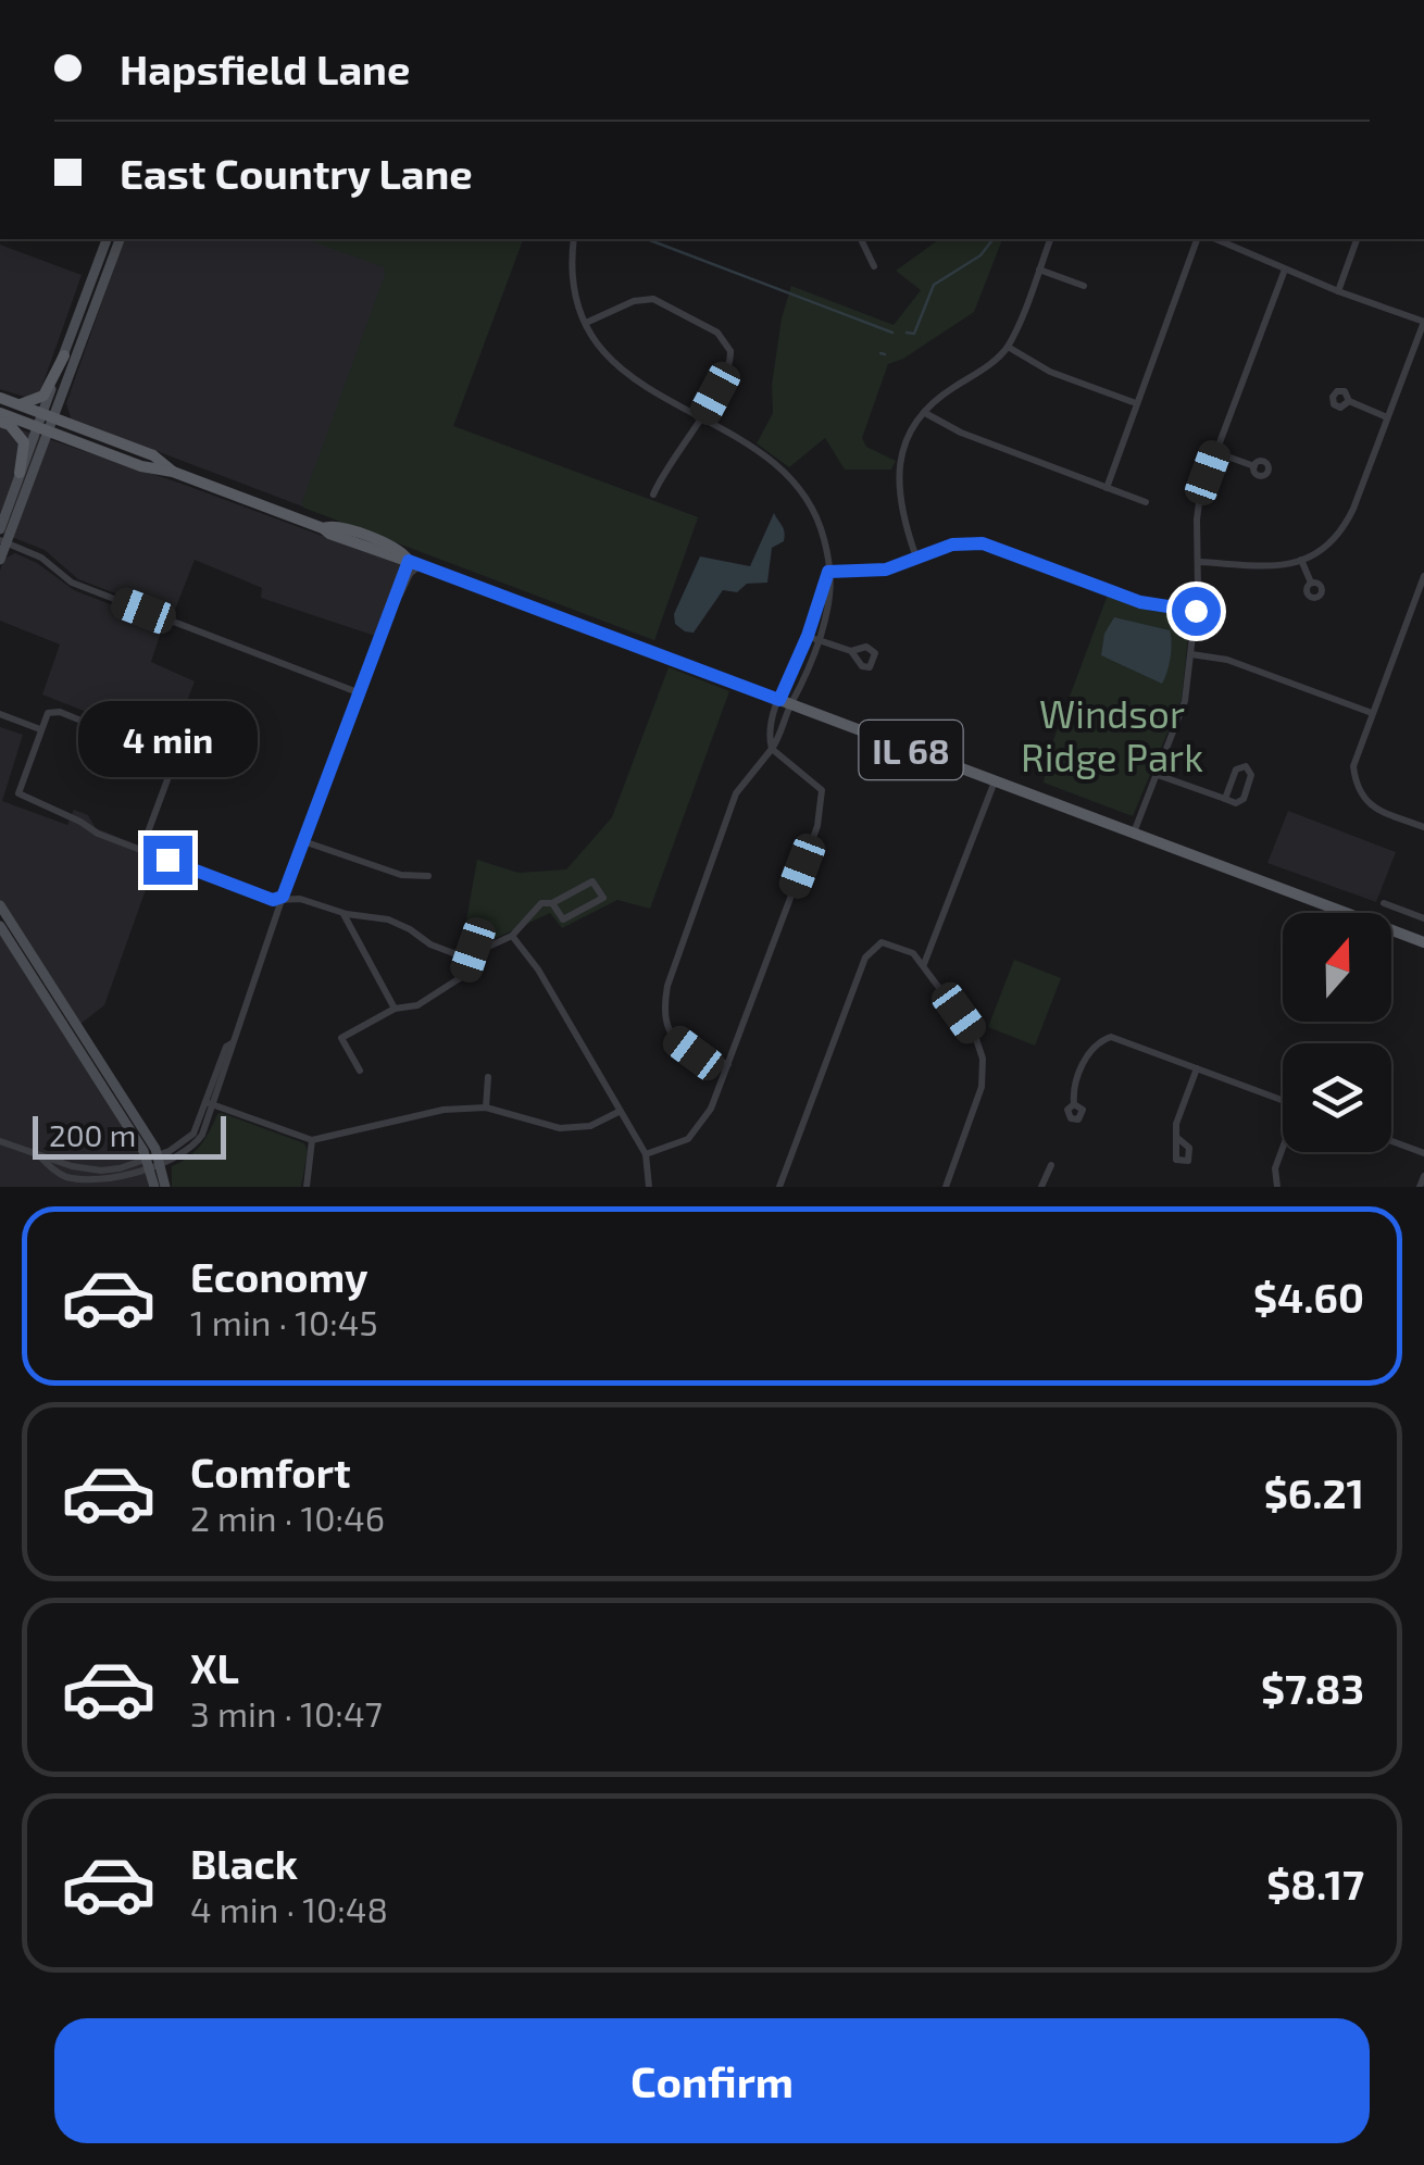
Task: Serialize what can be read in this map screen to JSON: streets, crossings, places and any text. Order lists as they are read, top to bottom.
{
  "streets": {
    "main road": ["IL 68"]
  },
  "parks": ["Windsor Ridge Park"],
  "scale_bar": "200 m",
  "north": "top",
  "page": {
    "banner": ["Hapsfield Lane", "East Country Lane"],
    "bubble": "4 min",
    "scale": "200 m",
    "list": [
      {
        "name": "Economy",
        "note": "1 min · 10:45",
        "value": "$4.60"
      },
      {
        "name": "Comfort",
        "note": "2 min · 10:46",
        "value": "$6.21"
      },
      {
        "name": "XL",
        "note": "3 min · 10:47",
        "value": "$7.83"
      },
      {
        "name": "Black",
        "note": "4 min · 10:48",
        "value": "$8.17"
      }
    ],
    "buttons": "Confirm"
  }
}
